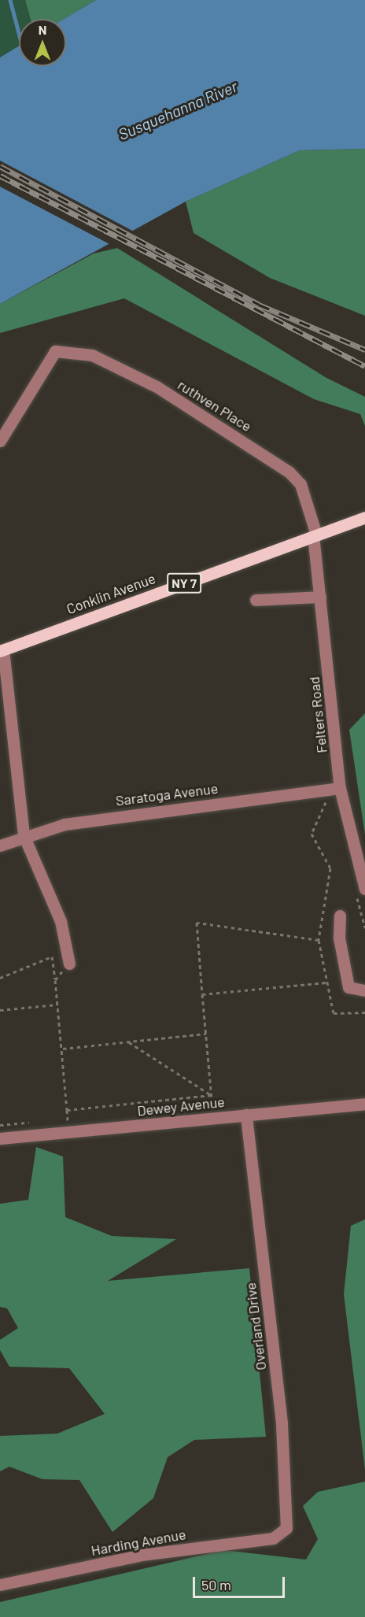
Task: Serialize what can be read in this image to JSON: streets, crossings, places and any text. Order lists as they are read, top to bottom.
{
  "streets": {
    "main road": ["NY 7", "Conklin Avenue"],
    "street": [
      "ruthven Place",
      "Felters Road",
      "Saratoga Avenue",
      "Dewey Avenue",
      "Overland Drive",
      "Harding Avenue"
    ]
  },
  "crossings": [
    ["ruthven Place", "Conklin Avenue"],
    ["ruthven Place", "Felters Road"],
    ["Conklin Avenue", "Felters Road"],
    ["Felters Road", "Saratoga Avenue"],
    ["Dewey Avenue", "Overland Drive"],
    ["Overland Drive", "Harding Avenue"]
  ],
  "water": ["Susquehanna River"],
  "scale_bar": "50 m",
  "north": "top"
}
